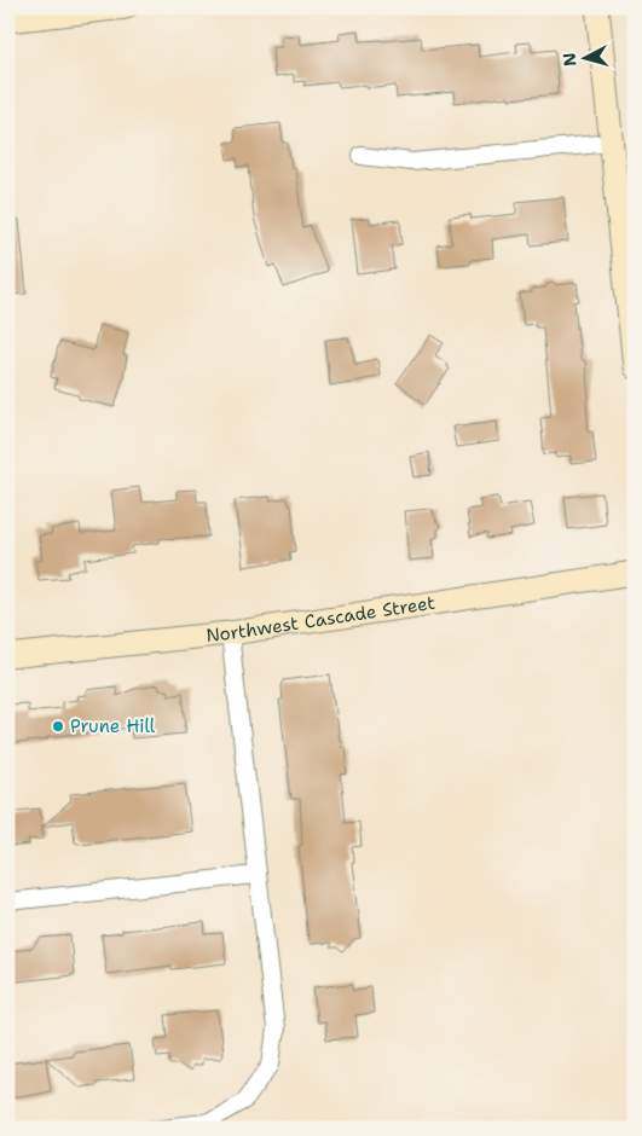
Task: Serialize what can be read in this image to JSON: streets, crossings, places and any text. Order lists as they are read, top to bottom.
{
  "streets": {
    "street": ["Northwest Cascade Street"]
  },
  "places": ["Prune Hill"],
  "north": "left"
}
